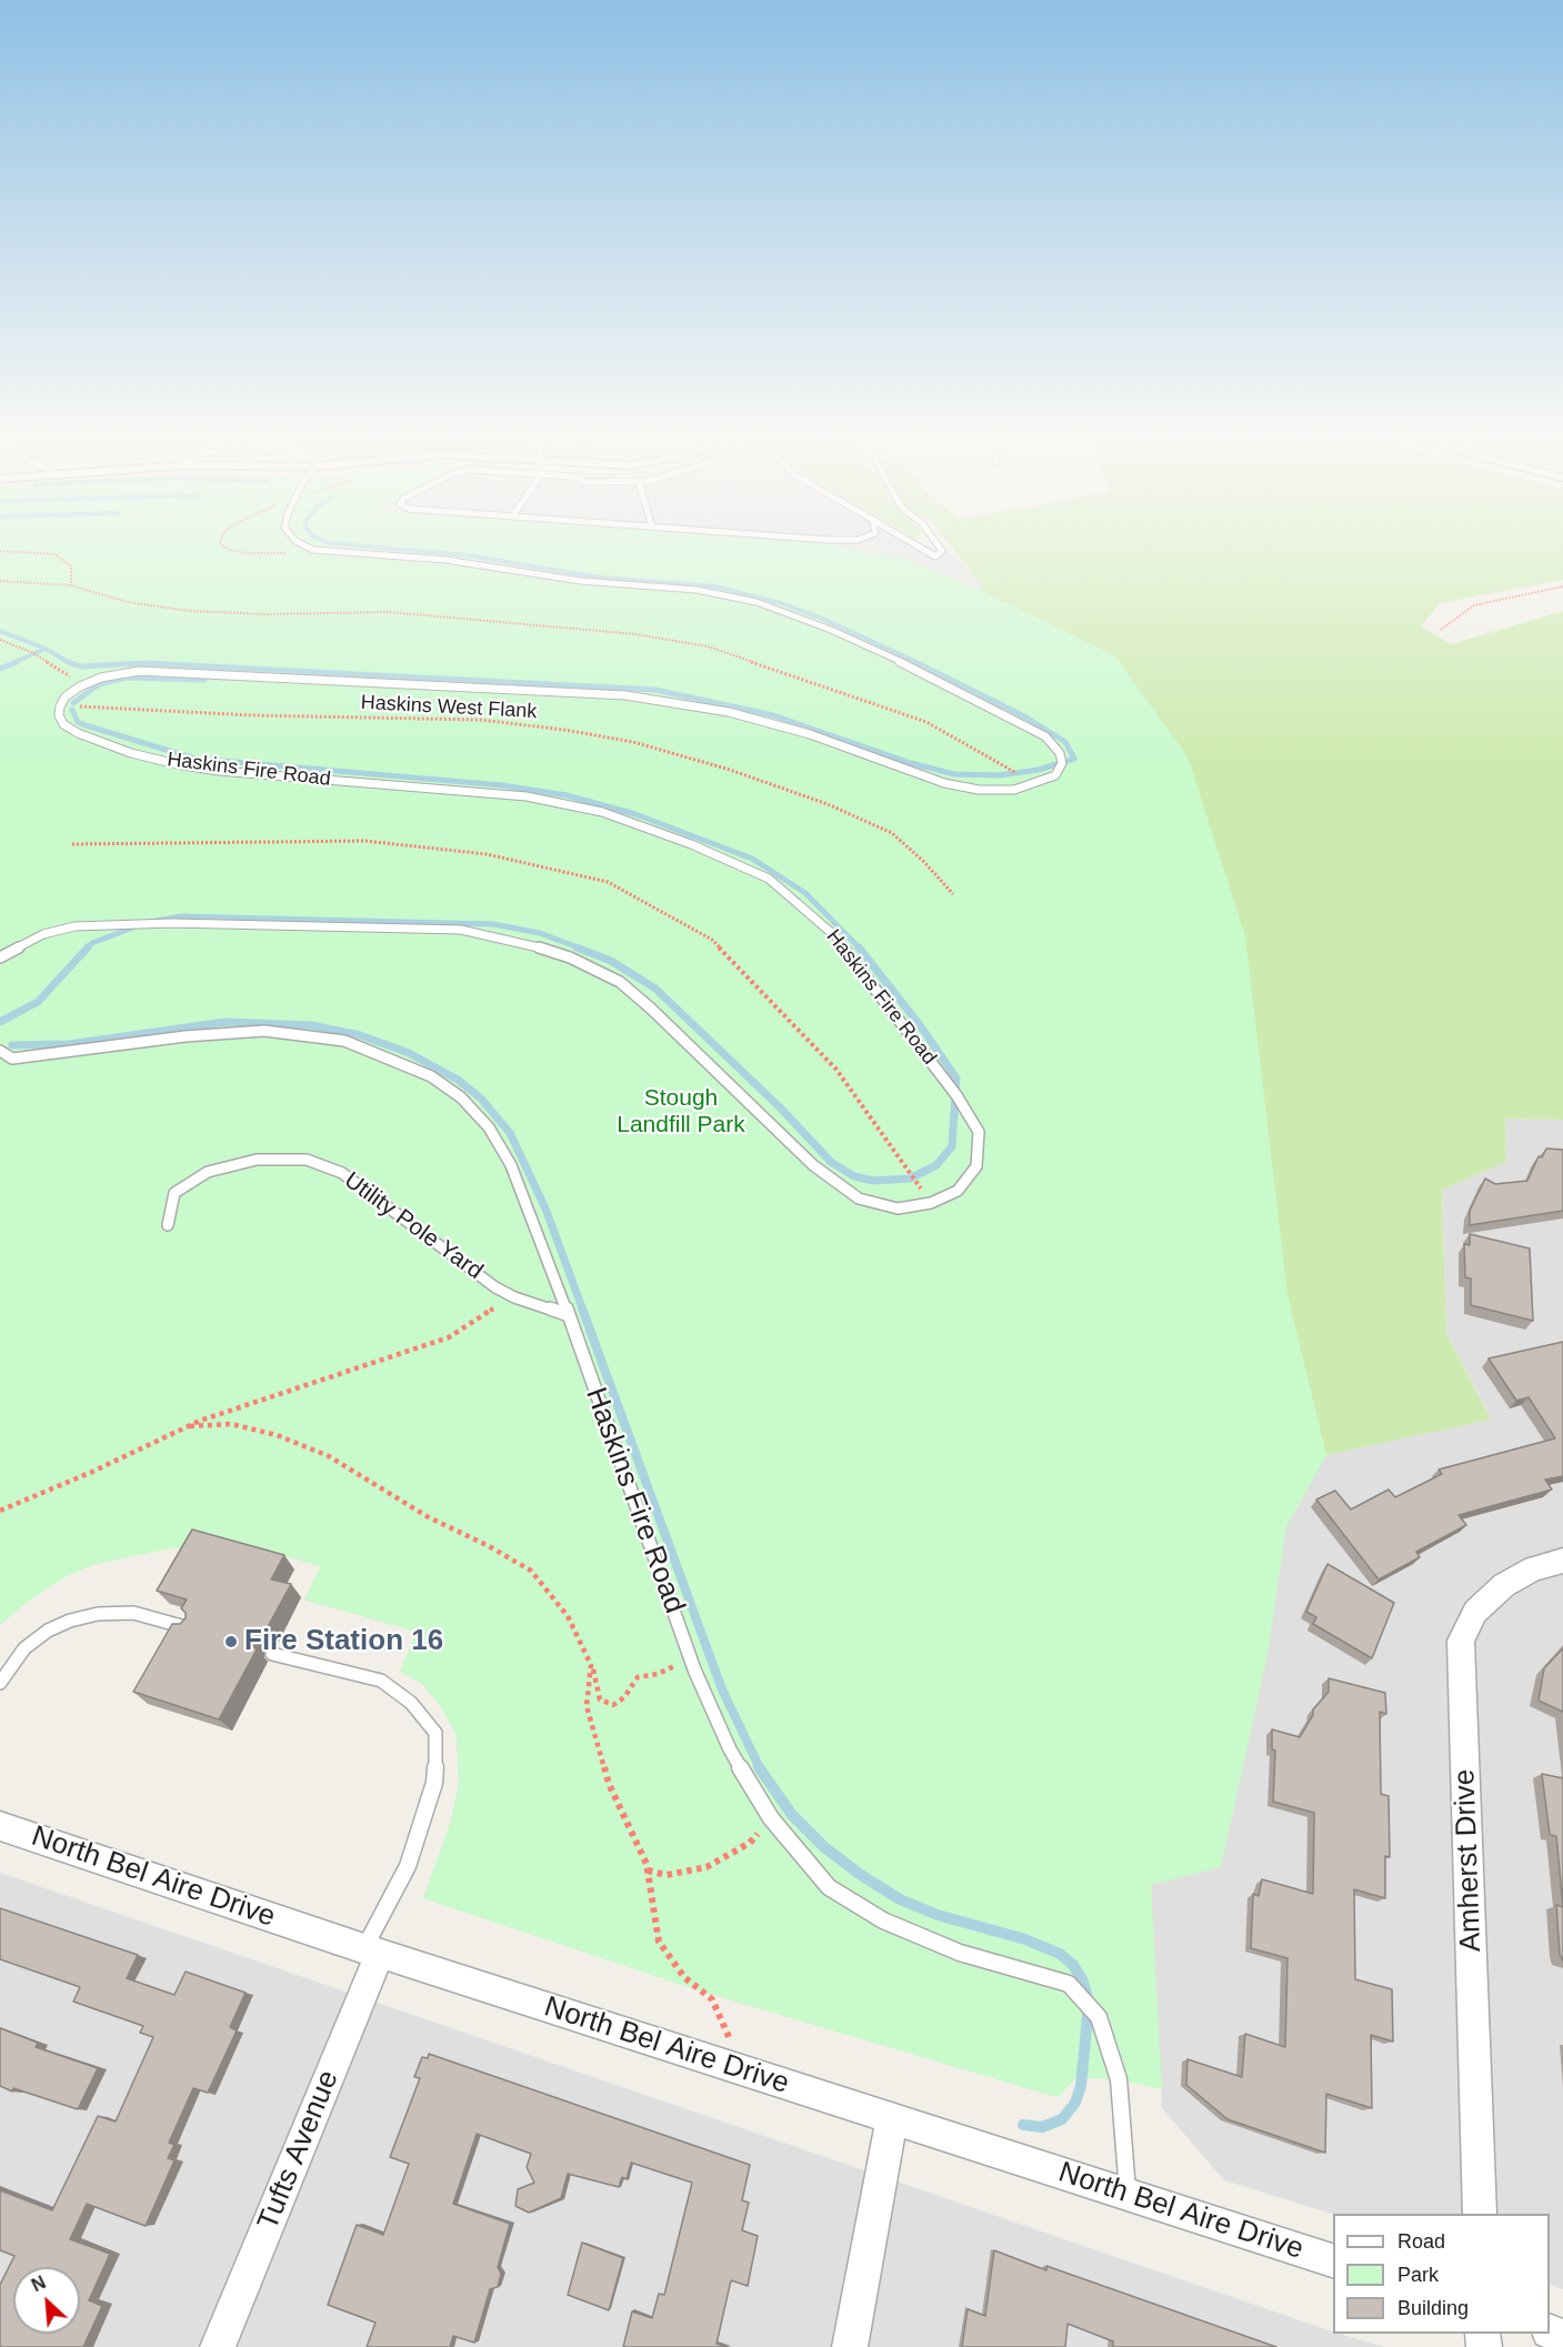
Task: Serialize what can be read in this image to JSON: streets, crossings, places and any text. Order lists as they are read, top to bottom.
{
  "streets": {
    "street": ["Amherst Drive", "North Bel Aire Drive", "Tufts Avenue"],
    "lane": ["Haskins Fire Road", "Utility Pole Yard"],
    "path": ["Haskins West Flank"]
  },
  "crossings": [
    ["Haskins West Flank", "Haskins Fire Road"],
    ["Haskins Fire Road", "Utility Pole Yard"],
    ["Haskins Fire Road", "North Bel Aire Drive"],
    ["North Bel Aire Drive", "Tufts Avenue"]
  ],
  "parks": ["Stough Landfill Park"],
  "places": ["Fire Station 16"],
  "legend": ["Road", "Park", "Building"],
  "north": "top left"
}
